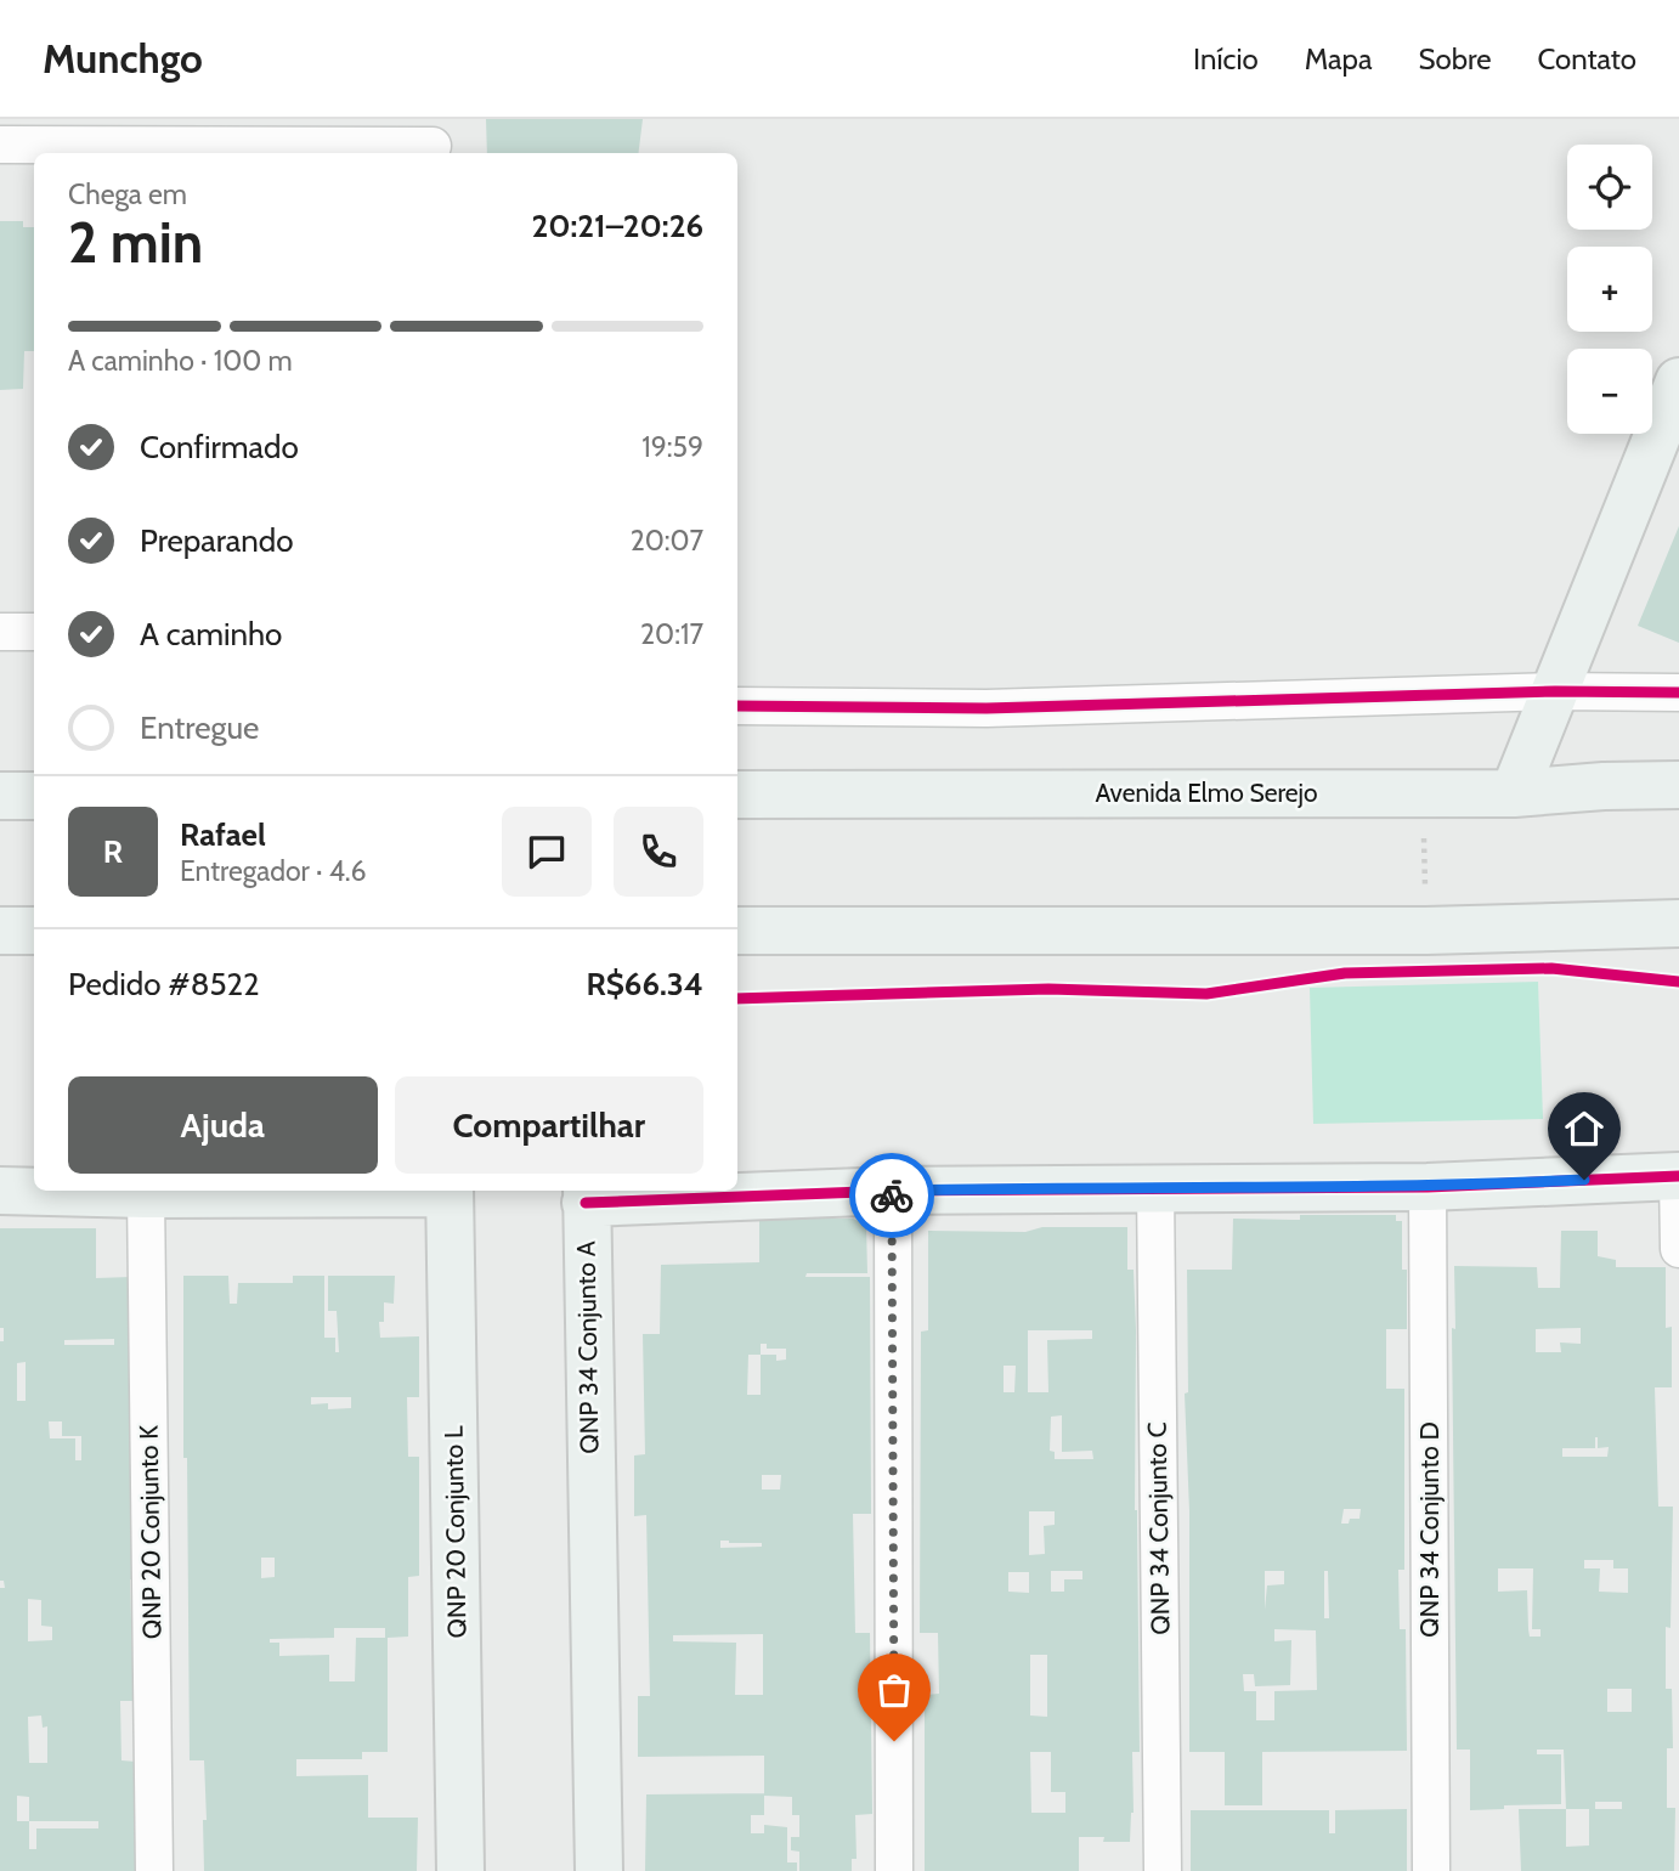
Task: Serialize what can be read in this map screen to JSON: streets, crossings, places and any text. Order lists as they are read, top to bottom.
{
  "streets": {
    "street": [
      "Avenida Elmo Serejo",
      "QNP 34 Conjunto A",
      "QNP 34 Conjunto C",
      "QNP 34 Conjunto D",
      "QNP 20 Conjunto K",
      "QNP 20 Conjunto L"
    ]
  },
  "crossings": [
    ["QNP 34 Conjunto A", "QNP 34 Conjunto C"],
    ["QNP 34 Conjunto A", "QNP 34 Conjunto D"]
  ],
  "page": {
    "header": "Munchgo",
    "nav": [
      "Início",
      "Mapa",
      "Sobre",
      "Contato"
    ],
    "map_buttons": ["+", "−"],
    "heading": ["2 min", "Chega em", "20:21–20:26"],
    "panel": [
      "Rafael",
      "Entregador · 4.6",
      "Pedido #8522",
      "R$66.34"
    ],
    "bar": "A caminho · 100 m",
    "list": [
      ["Confirmado", "19:59"],
      ["Preparando", "20:07"],
      ["A caminho", "20:17"],
      "Entregue"
    ],
    "round": "R",
    "buttons": ["Ajuda", "Compartilhar"]
  }
}
